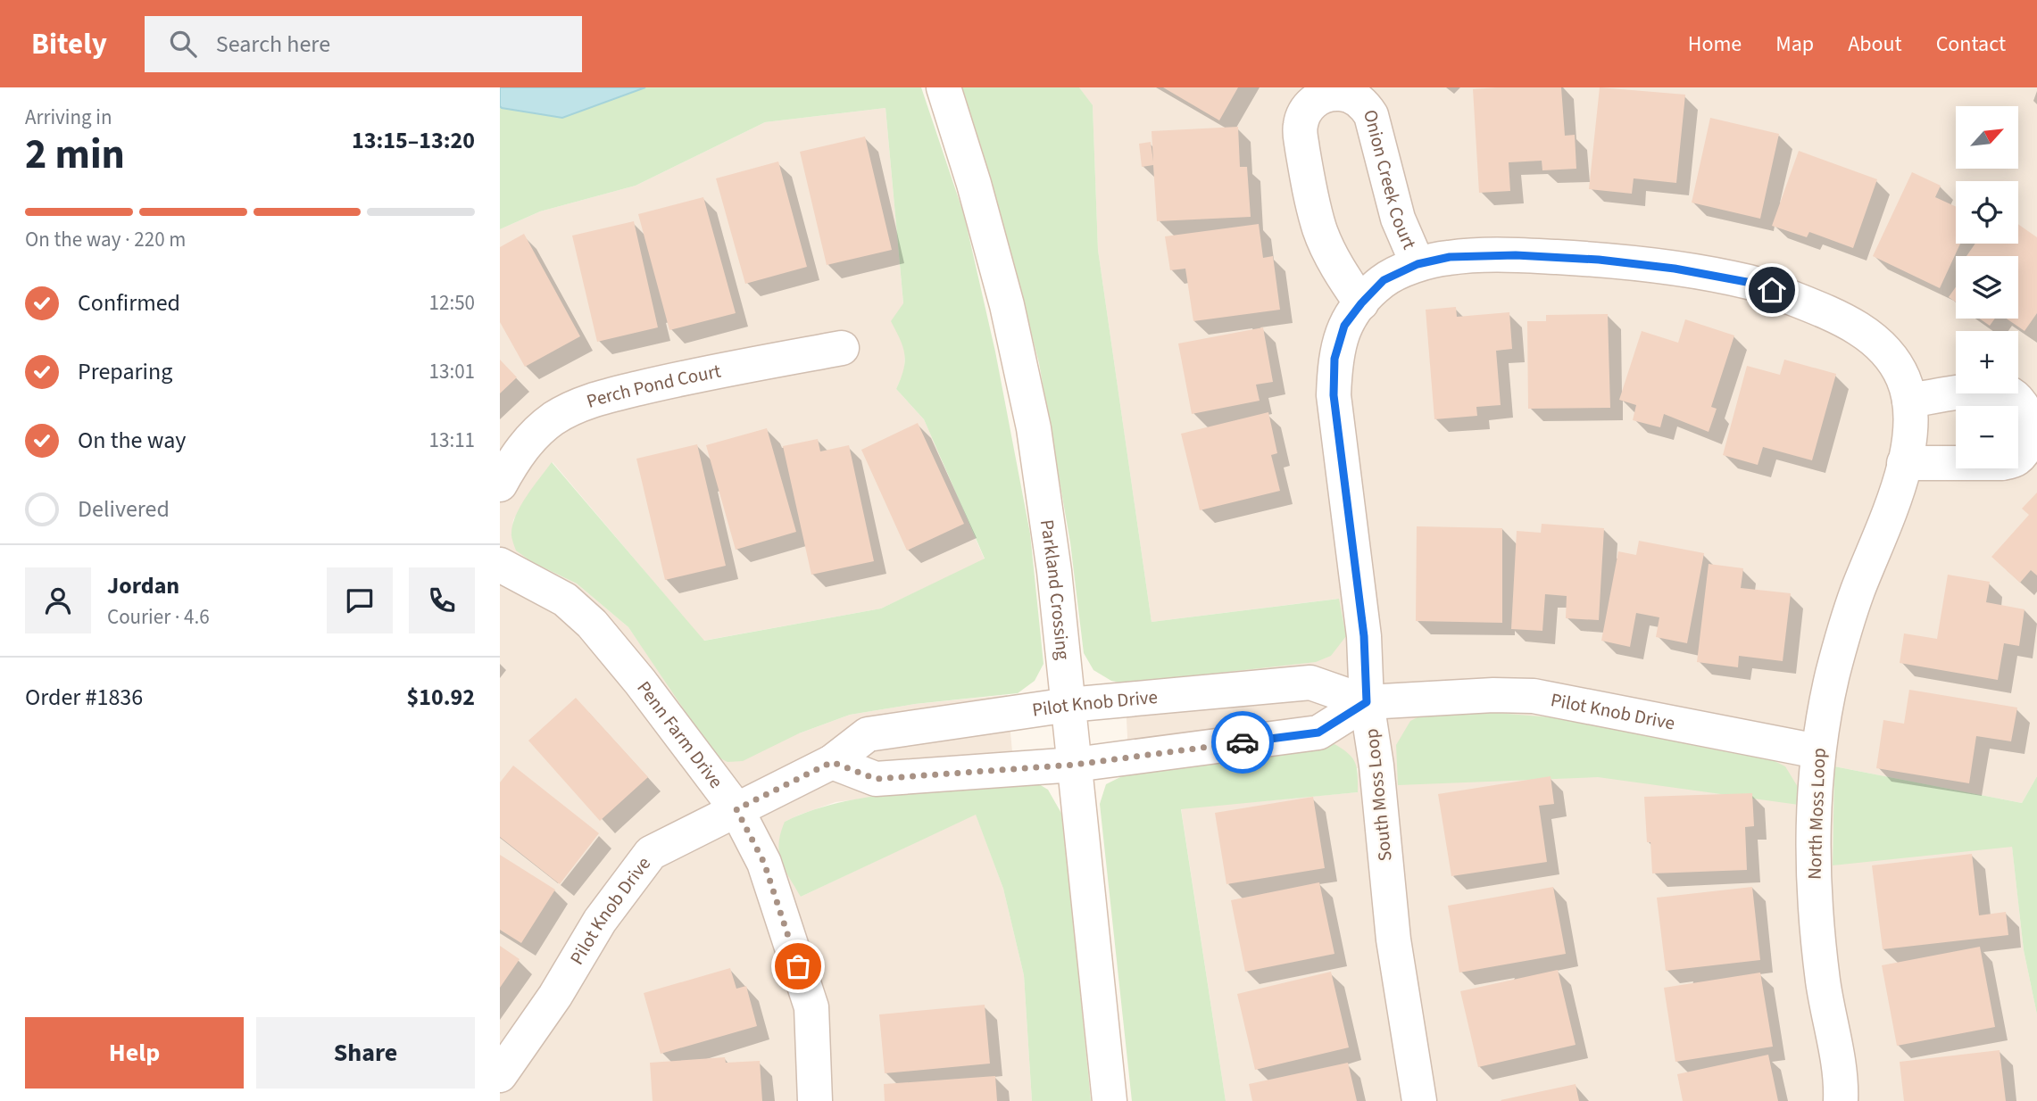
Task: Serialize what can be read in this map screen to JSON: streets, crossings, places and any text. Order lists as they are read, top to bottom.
{
  "streets": {
    "street": [
      "Onion Creek Court",
      "Perch Pond Court",
      "Parkland Crossing",
      "Pilot Knob Drive",
      "Penn Farm Drive",
      "South Moss Loop",
      "North Moss Loop"
    ]
  },
  "crossings": [
    ["Onion Creek Court", "South Moss Loop"],
    ["Parkland Crossing", "Pilot Knob Drive"],
    ["Pilot Knob Drive", "Penn Farm Drive"],
    ["Pilot Knob Drive", "South Moss Loop"],
    ["Pilot Knob Drive", "North Moss Loop"]
  ],
  "north": "top right",
  "page": {
    "header": "Bitely",
    "search": "Search here",
    "nav": [
      "Home",
      "Map",
      "About",
      "Contact"
    ],
    "heading": ["2 min", "Arriving in", "13:15–13:20"],
    "panel": [
      "Jordan",
      "Courier · 4.6",
      "Order #1836",
      "$10.92"
    ],
    "map_buttons": ["+", "−"],
    "bar": "On the way · 220 m",
    "list": [
      ["Confirmed", "12:50"],
      ["Preparing", "13:01"],
      ["On the way", "13:11"],
      "Delivered"
    ],
    "buttons": ["Help", "Share"]
  }
}
